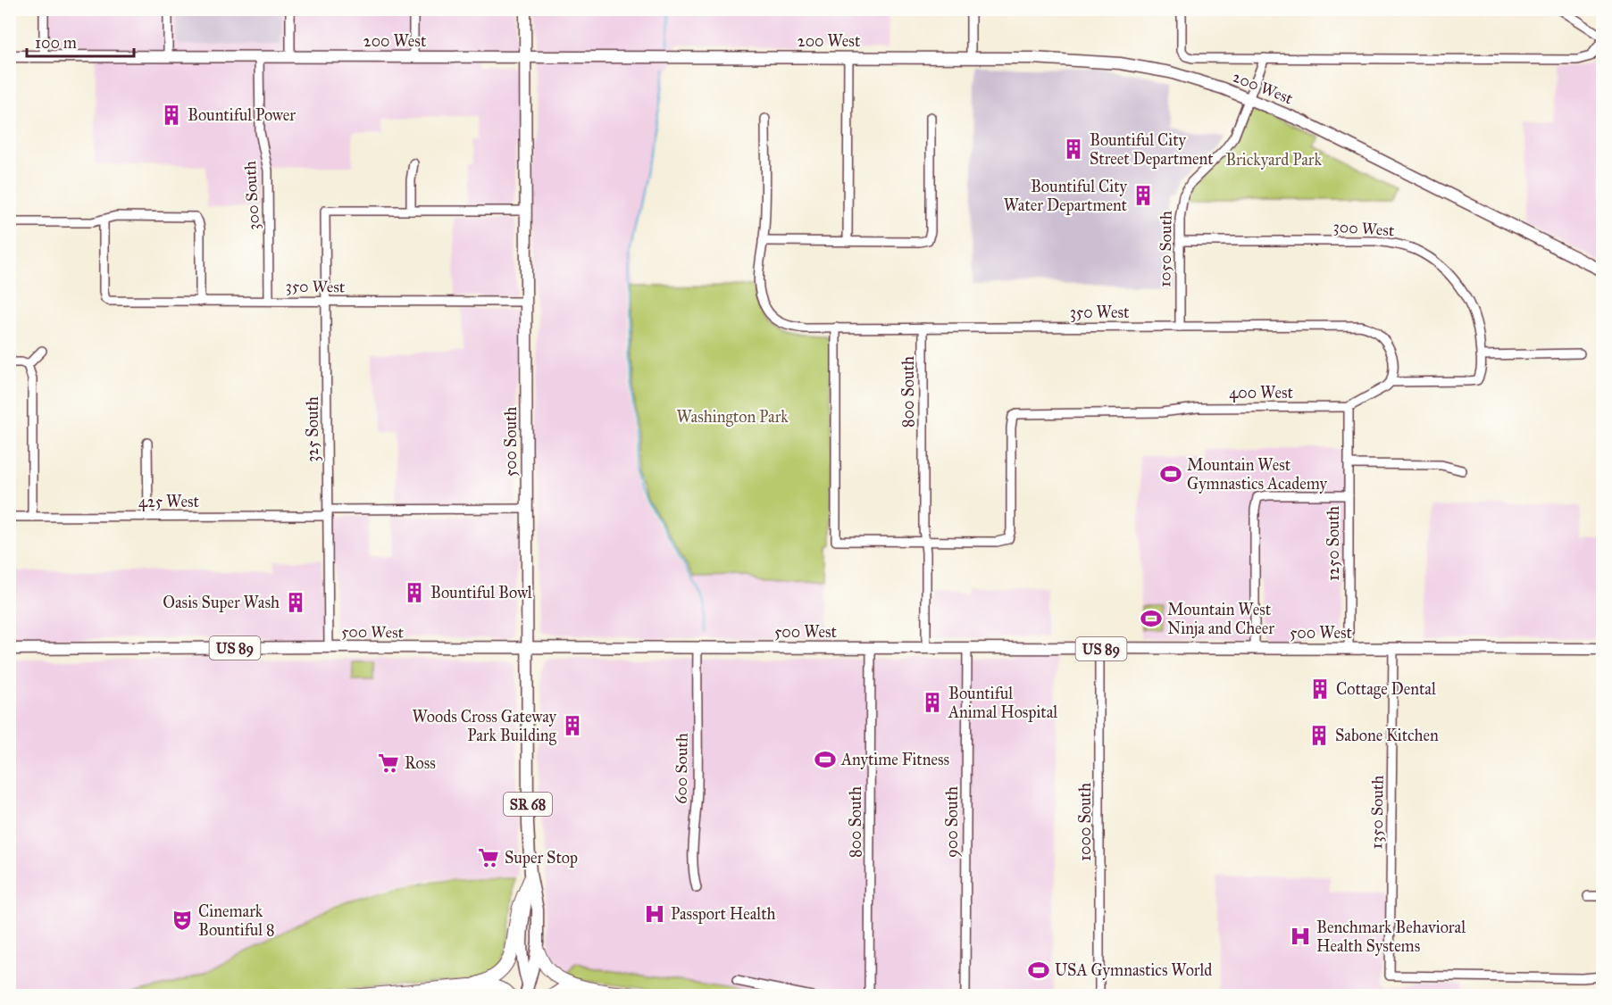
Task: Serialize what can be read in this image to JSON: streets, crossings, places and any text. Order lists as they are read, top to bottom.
{
  "streets": {
    "main road": [
      "200 West",
      "500 South",
      "500 West",
      "US 89",
      "SR 68"
    ],
    "street": [
      "300 South",
      "300 West",
      "1050 South",
      "350 West",
      "800 South",
      "400 West",
      "325 South",
      "425 West",
      "1250 South",
      "600 South",
      "1350 South",
      "900 South",
      "1000 South"
    ]
  },
  "crossings": [
    ["200 West", "300 South"],
    ["200 West", "1050 South"],
    ["200 West", "500 South"],
    ["300 South", "350 West"],
    ["300 West", "1050 South"],
    ["1050 South", "350 West"],
    ["350 West", "800 South"],
    ["350 West", "400 West"],
    ["350 West", "325 South"],
    ["350 West", "500 South"],
    ["800 South", "400 West"],
    ["800 South", "500 West"],
    ["400 West", "1250 South"],
    ["325 South", "425 West"],
    ["325 South", "500 West"],
    ["500 South", "425 West"],
    ["500 South", "500 West"],
    ["1250 South", "500 West"],
    ["500 West", "600 South"],
    ["500 West", "1350 South"],
    ["500 West", "900 South"],
    ["500 West", "1000 South"]
  ],
  "parks": ["Brickyard Park", "Washington Park"],
  "places": {
    "building": [
      "Bountiful Power",
      "Bountiful City Street Department",
      "Bountiful City Water Department",
      "Bountiful Bowl",
      "Oasis Super Wash",
      "Cottage Dental",
      "Bountiful Animal Hospital",
      "Woods Cross Gateway Park Building",
      "Sabone Kitchen"
    ],
    "sports": [
      "Mountain West Gymnastics Academy",
      "Mountain West Ninja and Cheer",
      "Anytime Fitness",
      "USA Gymnastics World"
    ],
    "supermarket": ["Ross", "Super Stop"],
    "hospital": ["Passport Health", "Benchmark Behavioral Health Systems"],
    "theatre": ["Cinemark Bountiful 8"]
  },
  "scale_bar": "100 m"
}
